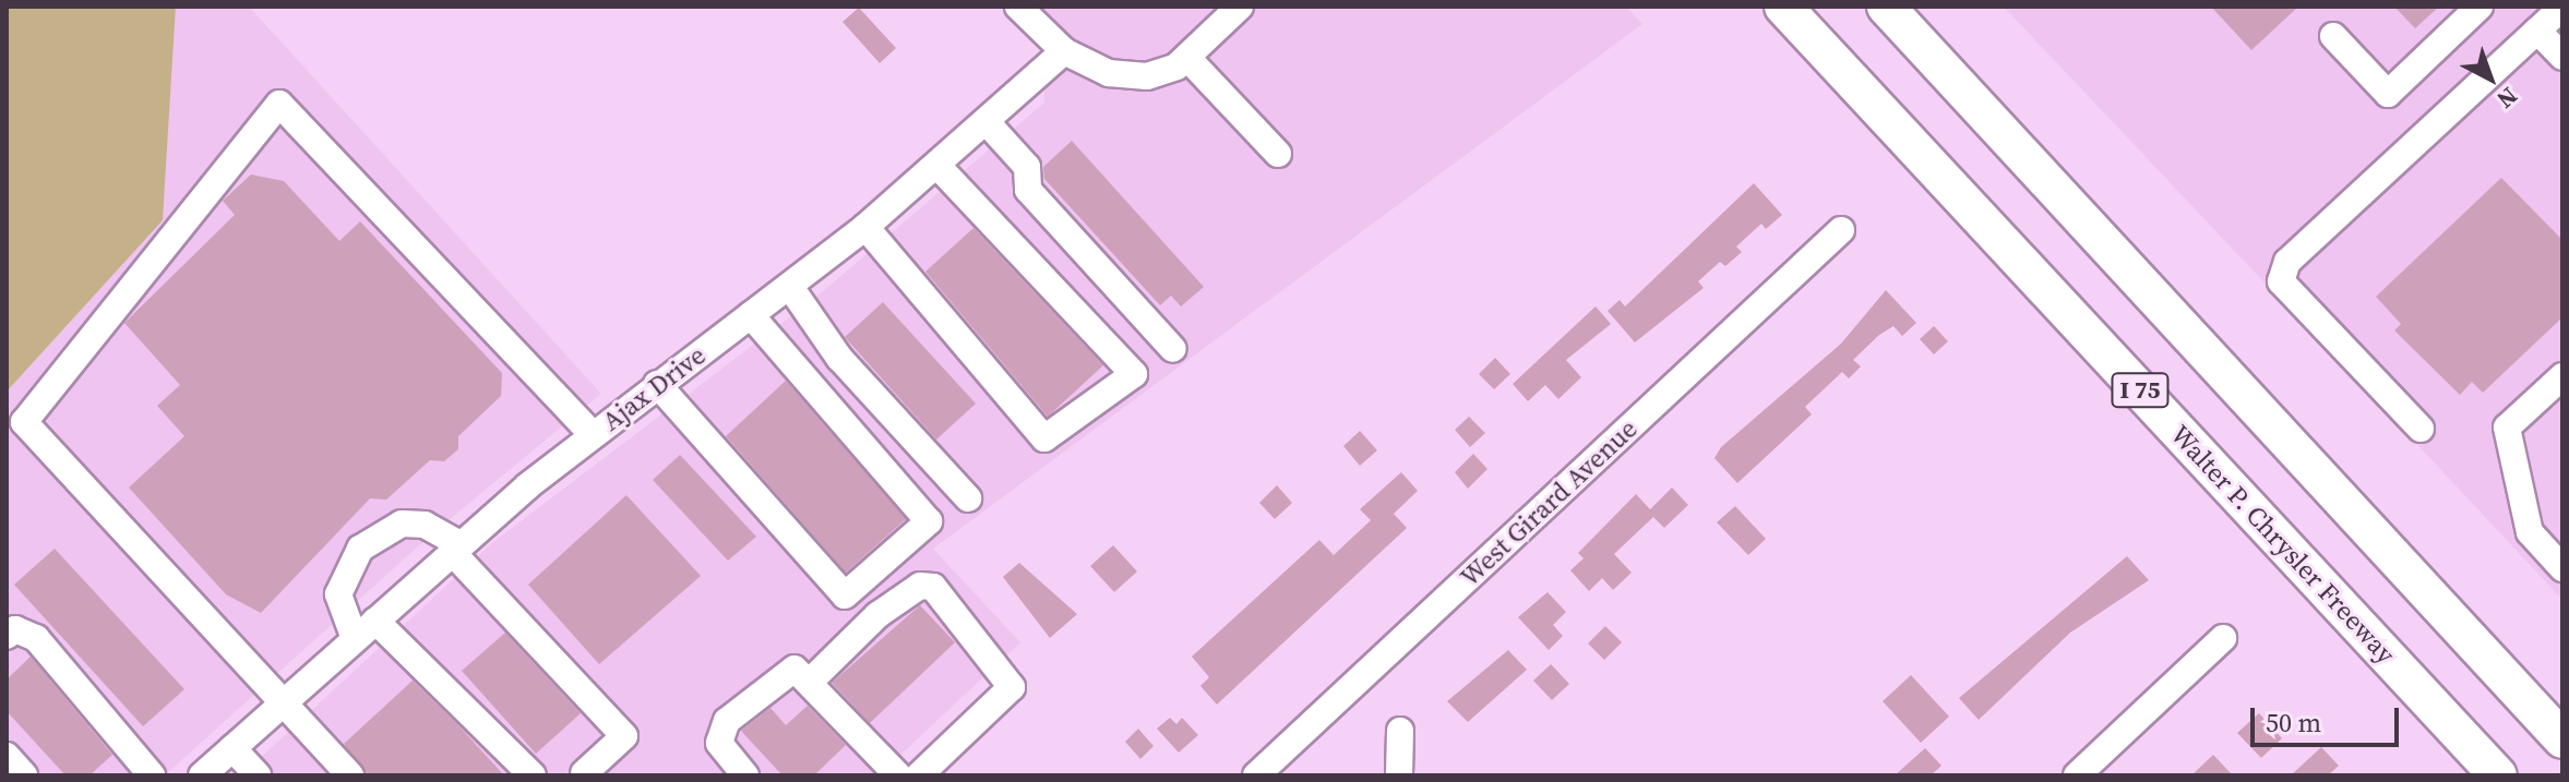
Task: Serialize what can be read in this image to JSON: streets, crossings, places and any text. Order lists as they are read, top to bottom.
{
  "streets": {
    "highway": ["I 75", "Walter P. Chrysler Freeway"],
    "street": ["Ajax Drive", "West Girard Avenue"]
  },
  "scale_bar": "50 m",
  "north": "bottom right"
}
